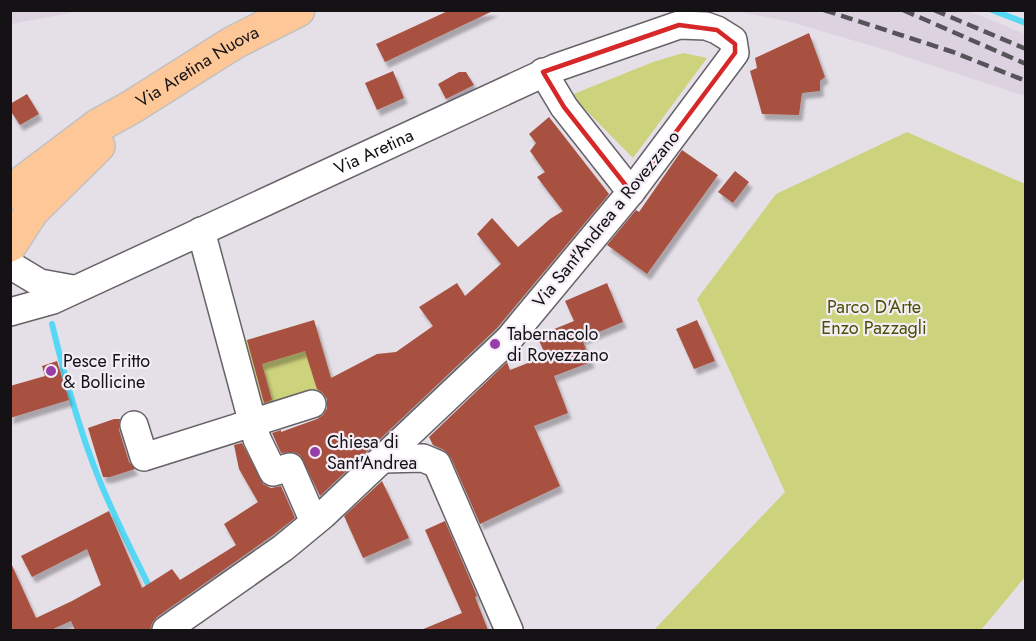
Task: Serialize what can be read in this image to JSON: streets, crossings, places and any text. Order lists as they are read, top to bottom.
{
  "streets": {
    "main road": ["Via Aretina Nuova"],
    "street": ["Via Aretina", "Via Sant'Andrea a Rovezzano"]
  },
  "crossings": [
    ["Via Aretina", "Via Sant'Andrea a Rovezzano"]
  ],
  "parks": ["Parco D'Arte Enzo Pazzagli"],
  "places": ["Tabernacolo di Rovezzano", "Pesce Fritto & Bollicine", "Chiesa di Sant'Andrea"]
}
